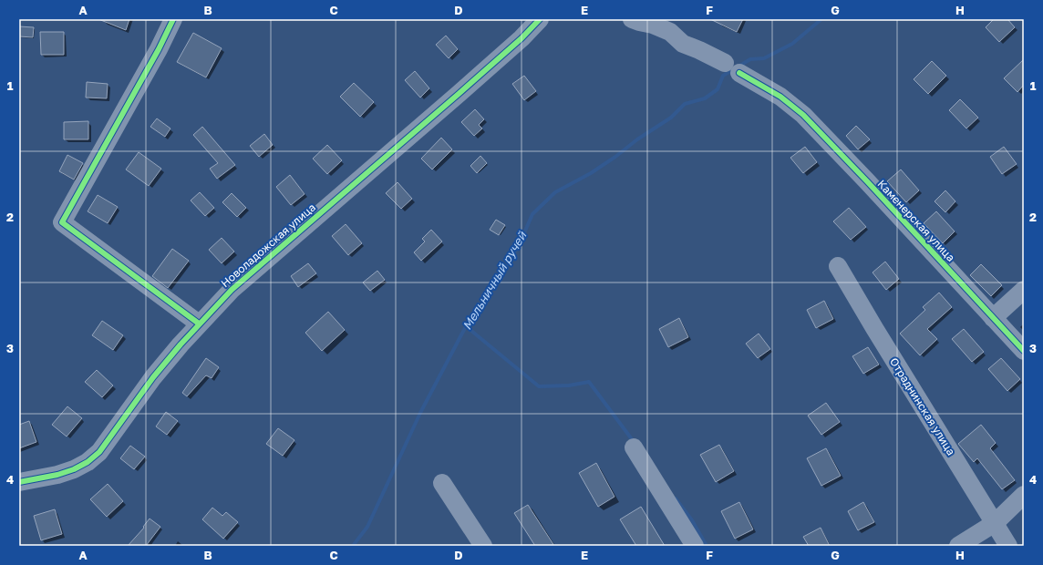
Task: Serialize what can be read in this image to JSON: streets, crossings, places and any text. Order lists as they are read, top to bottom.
{
  "streets": {
    "street": ["Каменерская улица", "Новоладожская улица", "Отраднинская улица"]
  },
  "water": ["Мельничный ручей"],
  "grid": {
    "columns": [
      "A",
      "B",
      "C",
      "D",
      "E",
      "F",
      "G",
      "H"
    ],
    "rows": [
      "1",
      "2",
      "3",
      "4"
    ]
  }
}
